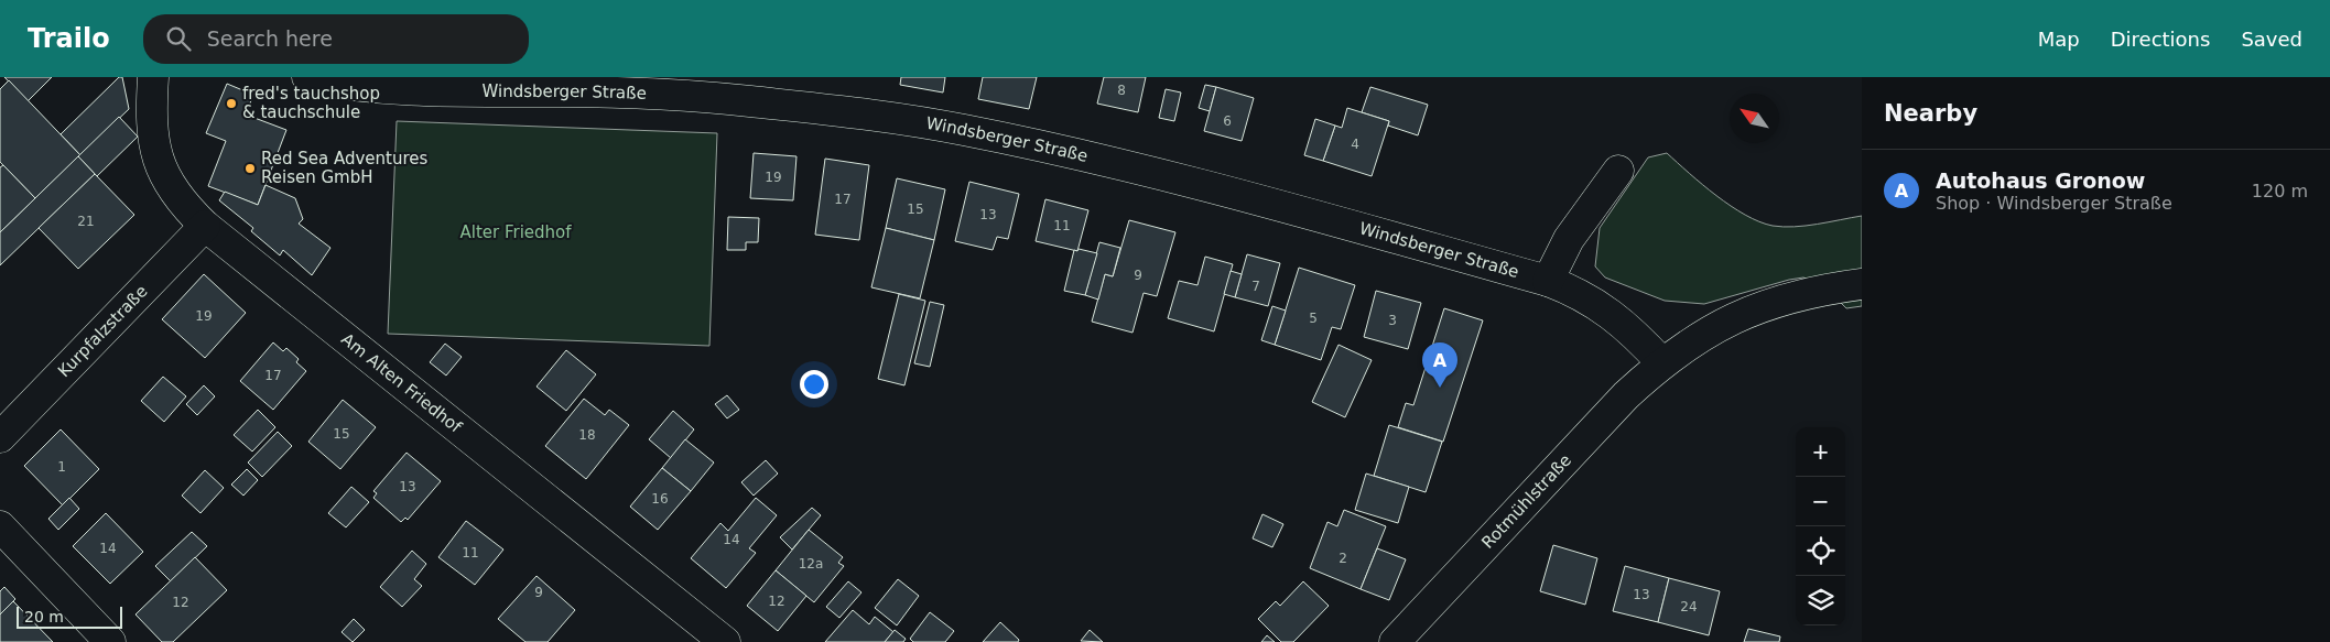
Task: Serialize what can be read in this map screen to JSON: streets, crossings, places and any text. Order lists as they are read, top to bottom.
{
  "streets": {
    "street": [
      "Windsberger Straße",
      "Kurpfalzstraße",
      "Am Alten Friedhof",
      "Rotmühlstraße"
    ]
  },
  "crossings": [
    ["Windsberger Straße", "Rotmühlstraße"],
    ["Kurpfalzstraße", "Am Alten Friedhof"]
  ],
  "parks": ["Alter Friedhof"],
  "places": ["fred's tauchshop & tauchschule", "Red Sea Adventures Reisen GmbH"],
  "house_numbers": [
    "8",
    "6",
    "4",
    "19",
    "17",
    "15",
    "13",
    "21",
    "11",
    "9",
    "7",
    "19",
    "5",
    "3",
    "17",
    "15",
    "18",
    "1",
    "13",
    "16",
    "14",
    "14",
    "11",
    "2",
    "12a",
    "9",
    "13",
    "12",
    "12",
    "24"
  ],
  "scale_bar": "20 m",
  "north": "top left",
  "page": {
    "header": "Trailo",
    "search": "Search here",
    "nav": ["Map", "Directions", "Saved"],
    "heading": "Nearby",
    "list": [
      {
        "mark": "A",
        "name": "Autohaus Gronow",
        "note": "Shop · Windsberger Straße",
        "value": "120 m"
      }
    ],
    "pins": "A",
    "map_buttons": ["+", "−"],
    "scale": "20 m"
  }
}
